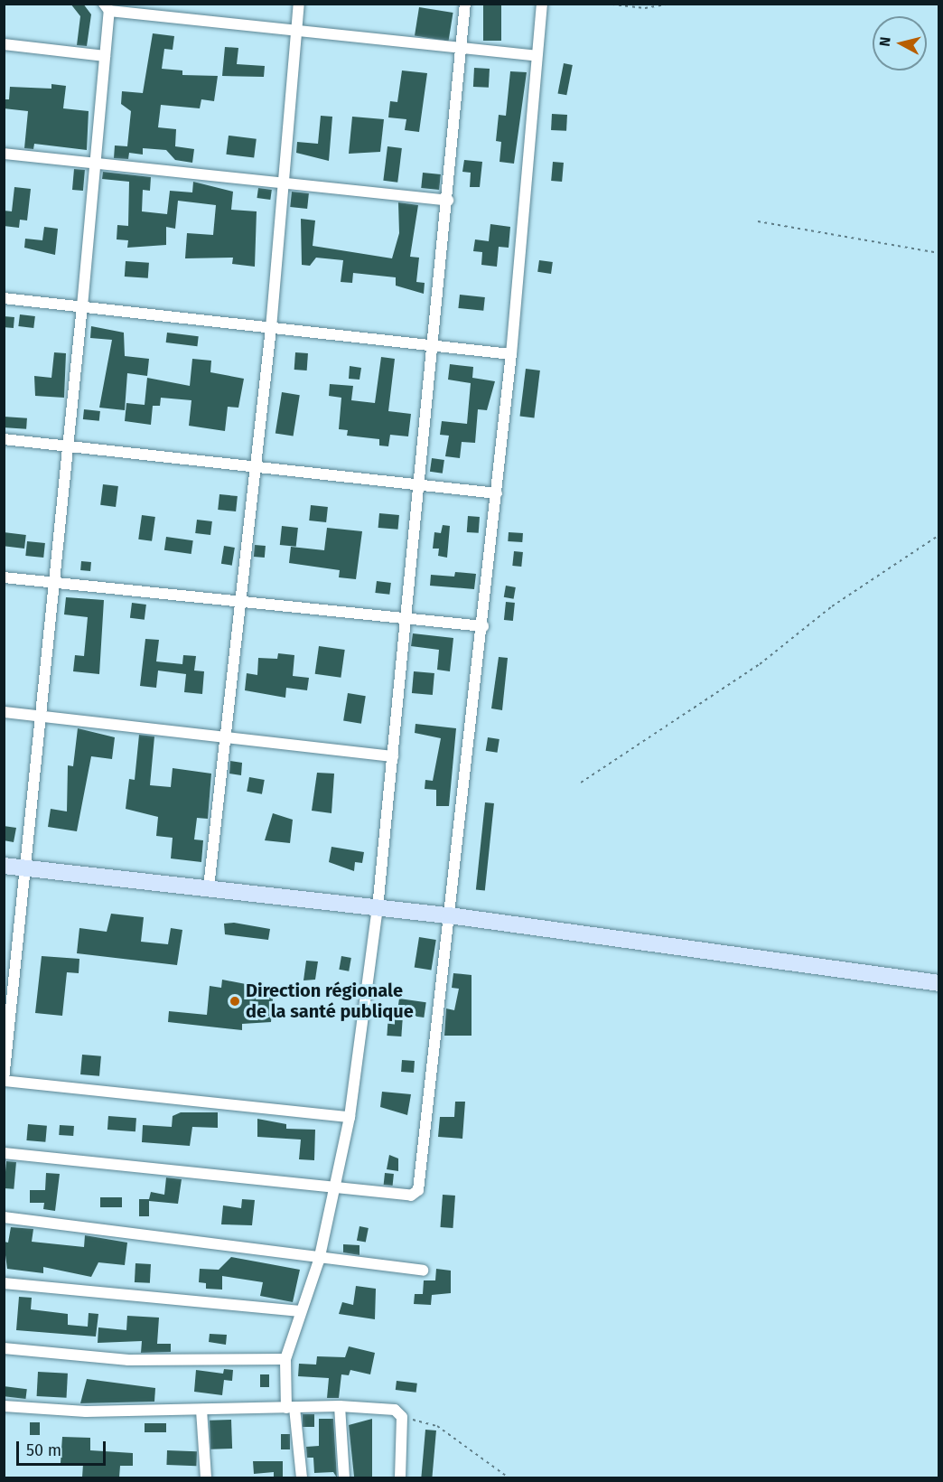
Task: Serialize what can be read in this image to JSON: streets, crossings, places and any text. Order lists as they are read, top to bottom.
{
  "places": ["Direction régionale de la santé publique"],
  "scale_bar": "50 m",
  "north": "left"
}
